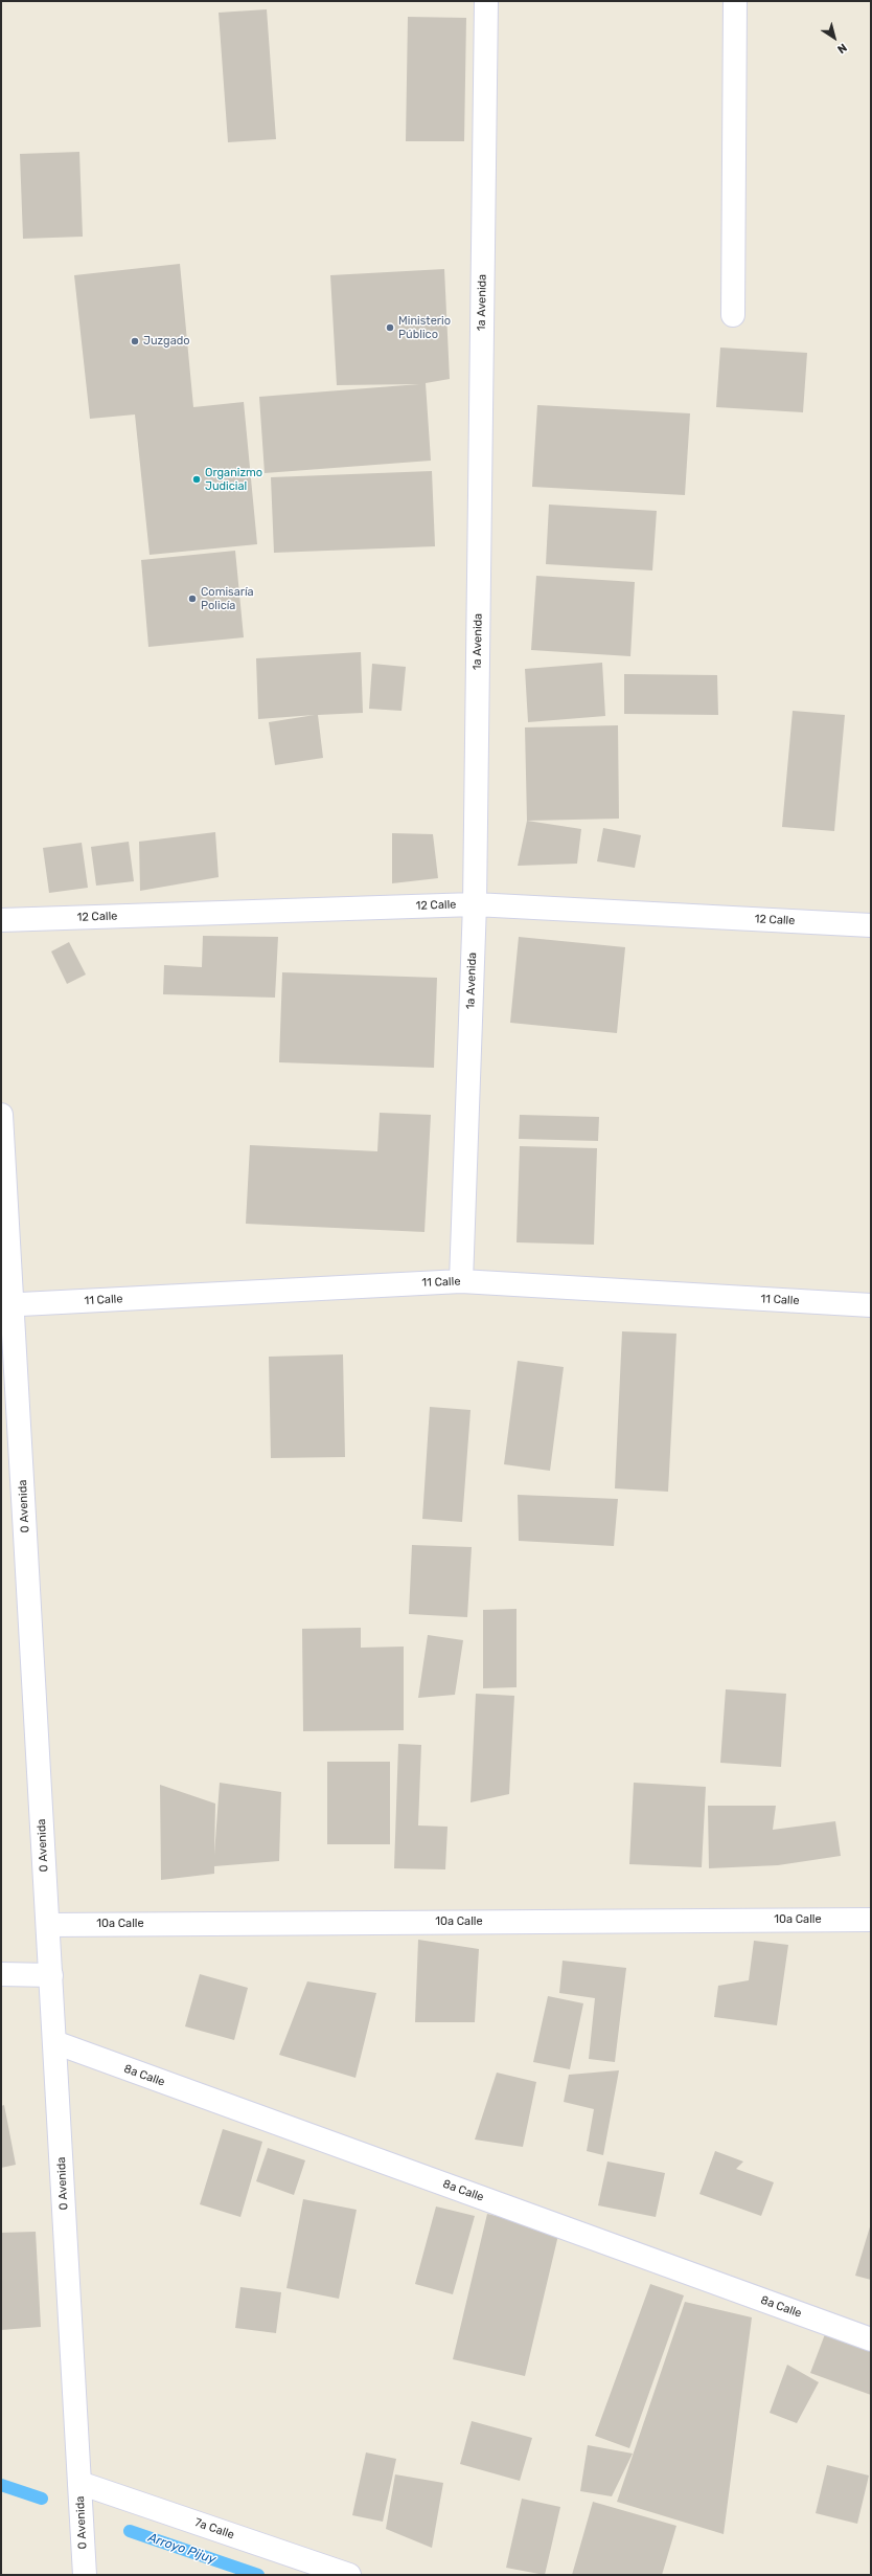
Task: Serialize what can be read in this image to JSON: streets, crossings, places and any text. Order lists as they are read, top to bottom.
{
  "streets": {
    "street": [
      "1a Avenida",
      "12 Calle",
      "11 Calle",
      "0 Avenida",
      "10a Calle",
      "8a Calle",
      "7a Calle"
    ]
  },
  "crossings": [
    ["1a Avenida", "12 Calle"],
    ["1a Avenida", "11 Calle"],
    ["11 Calle", "0 Avenida"],
    ["0 Avenida", "10a Calle"],
    ["0 Avenida", "8a Calle"],
    ["0 Avenida", "7a Calle"]
  ],
  "water": ["Arroyo Pijuy"],
  "places": [
    "Ministerio Público",
    "Juzgado",
    "Organizmo Judicial",
    "Comisaría Policía"
  ],
  "north": "bottom right"
}
